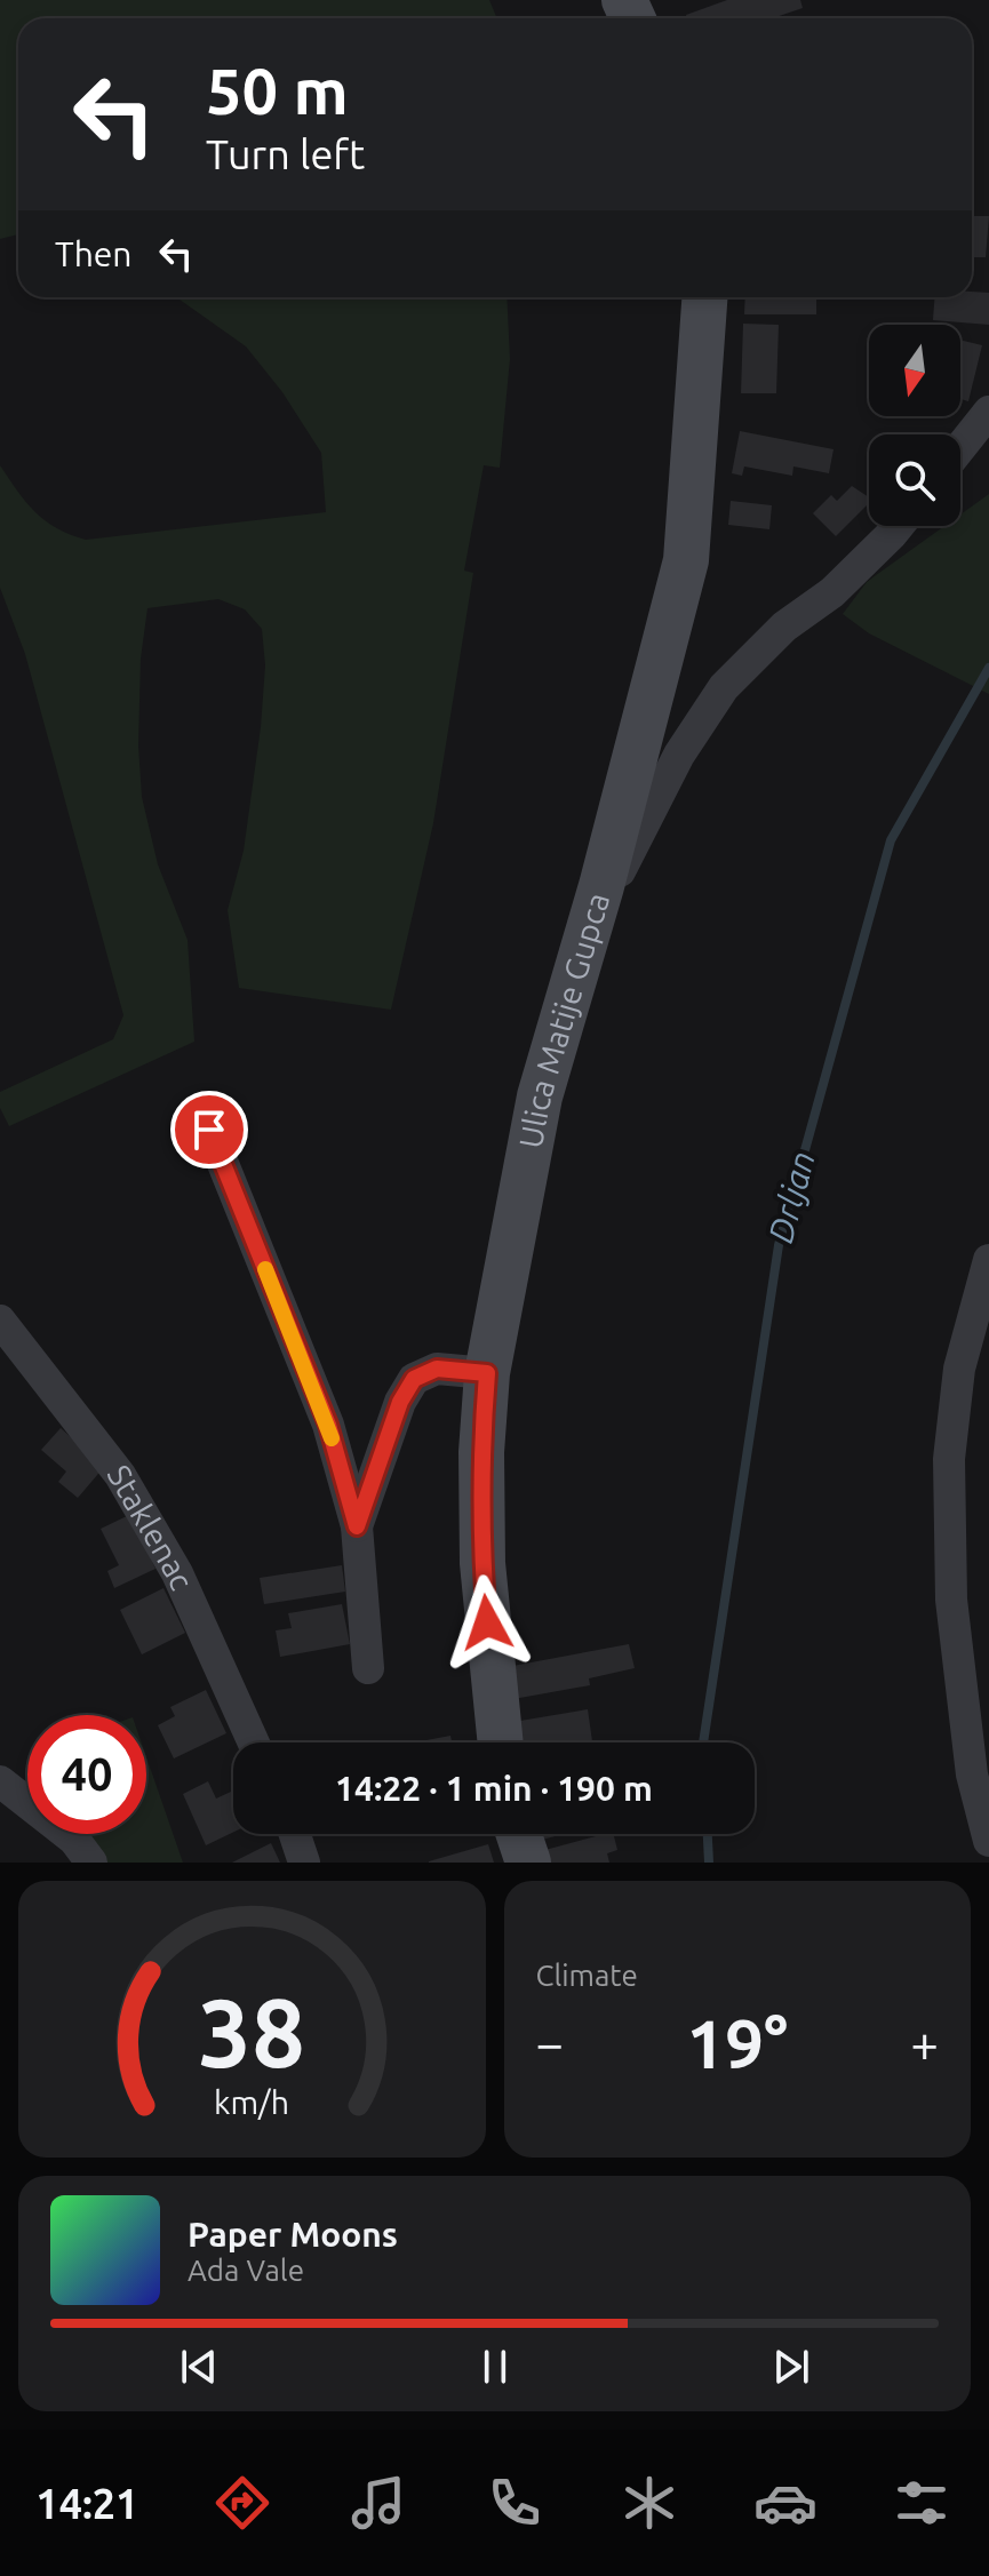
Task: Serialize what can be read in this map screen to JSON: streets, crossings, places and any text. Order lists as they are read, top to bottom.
{
  "streets": {
    "street": ["Ulica Matije Gupca", "Staklenac"]
  },
  "water": ["Drljan"],
  "north": "bottom",
  "page": {
    "turn": ["50 m", "Turn left"],
    "then": "Then",
    "limit": "40",
    "trip": "14:22 · 1 min · 190 m",
    "tile": "Climate",
    "heat": ["−", "19°", "+"],
    "song": ["Paper Moons", "Ada Vale"],
    "tabs": "14:21",
    "gauge": ["38", "km/h"]
  }
}
